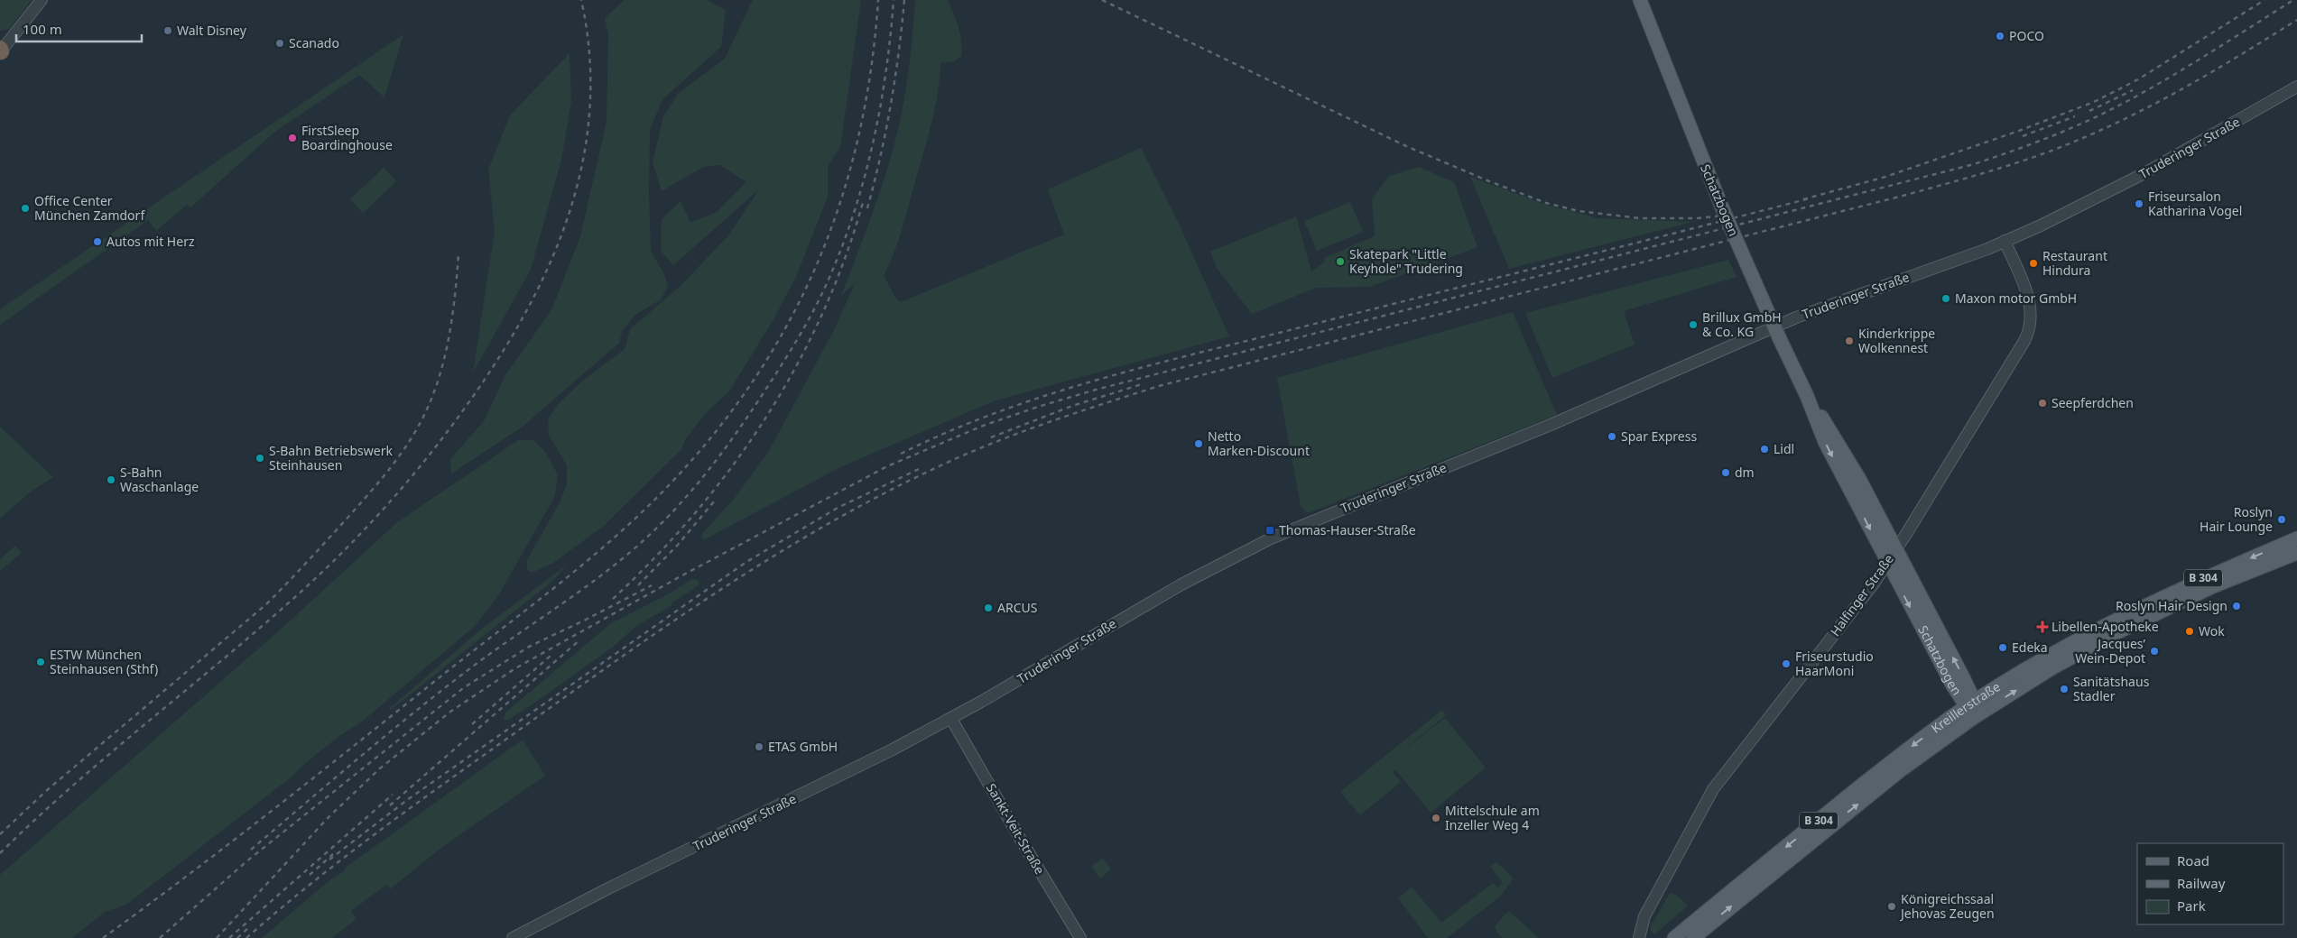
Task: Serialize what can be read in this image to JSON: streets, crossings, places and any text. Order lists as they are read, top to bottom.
{
  "streets": {
    "main road": ["Schatzbogen", "B 304", "Kreillerstraße"],
    "street": ["Truderinger Straße", "Halfinger Straße", "Sankt-Veit-Straße"]
  },
  "crossings": [
    ["Truderinger Straße", "Halfinger Straße"],
    ["Truderinger Straße", "Sankt-Veit-Straße"],
    ["Schatzbogen", "Halfinger Straße"],
    ["Schatzbogen", "Kreillerstraße"]
  ],
  "places": {
    "other": [
      "Walt Disney",
      "POCO",
      "Scanado",
      "FirstSleep Boardinghouse",
      "Friseursalon Katharina Vogel",
      "Office Center München Zamdorf",
      "Autos mit Herz",
      "Skatepark \"Little Keyhole\" Trudering",
      "Restaurant Hindura",
      "Maxon motor GmbH",
      "Brillux GmbH & Co. KG",
      "Kinderkrippe Wolkennest",
      "Seepferdchen",
      "Spar Express",
      "Netto Marken-Discount",
      "Lidl",
      "S-Bahn Betriebswerk Steinhausen",
      "dm",
      "S-Bahn Waschanlage",
      "Roslyn Hair Lounge",
      "Roslyn Hair Design",
      "ARCUS",
      "Wok",
      "Edeka",
      "Jacques’ Wein-Depot",
      "ESTW München Steinhausen (Sthf)",
      "Friseurstudio HaarMoni",
      "Sanitätshaus Stadler",
      "ETAS GmbH",
      "Mittelschule am Inzeller Weg 4",
      "Königreichssaal Jehovas Zeugen"
    ],
    "transit": ["Thomas-Hauser-Straße"],
    "health": ["Libellen-Apotheke"]
  },
  "legend": ["Road", "Railway", "Park"],
  "scale_bar": "100 m"
}
